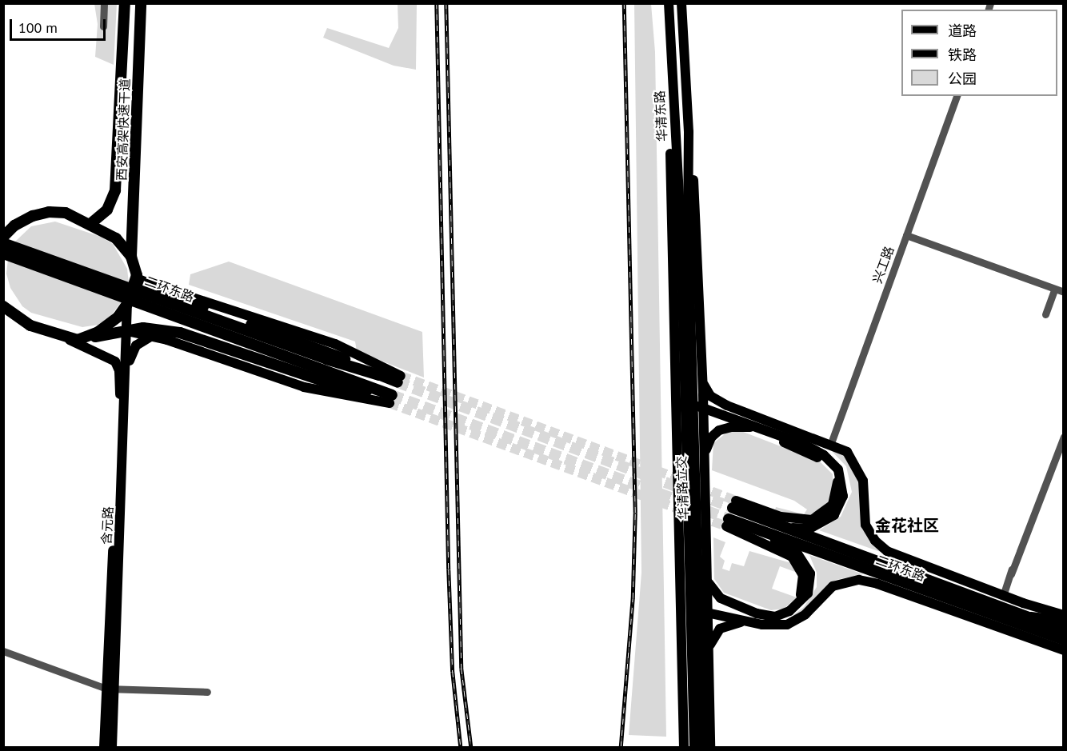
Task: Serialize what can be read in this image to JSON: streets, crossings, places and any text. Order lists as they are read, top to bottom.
{
  "streets": {
    "highway": ["西安高架快速干道", "二环东路"],
    "main road": ["华清东路", "华清路立交", "含元路"],
    "street": ["兴工路"]
  },
  "crossings": [
    ["华清东路", "华清路立交"]
  ],
  "districts": ["金花社区"],
  "legend": ["道路", "铁路", "公园"],
  "scale_bar": "100 m"
}
